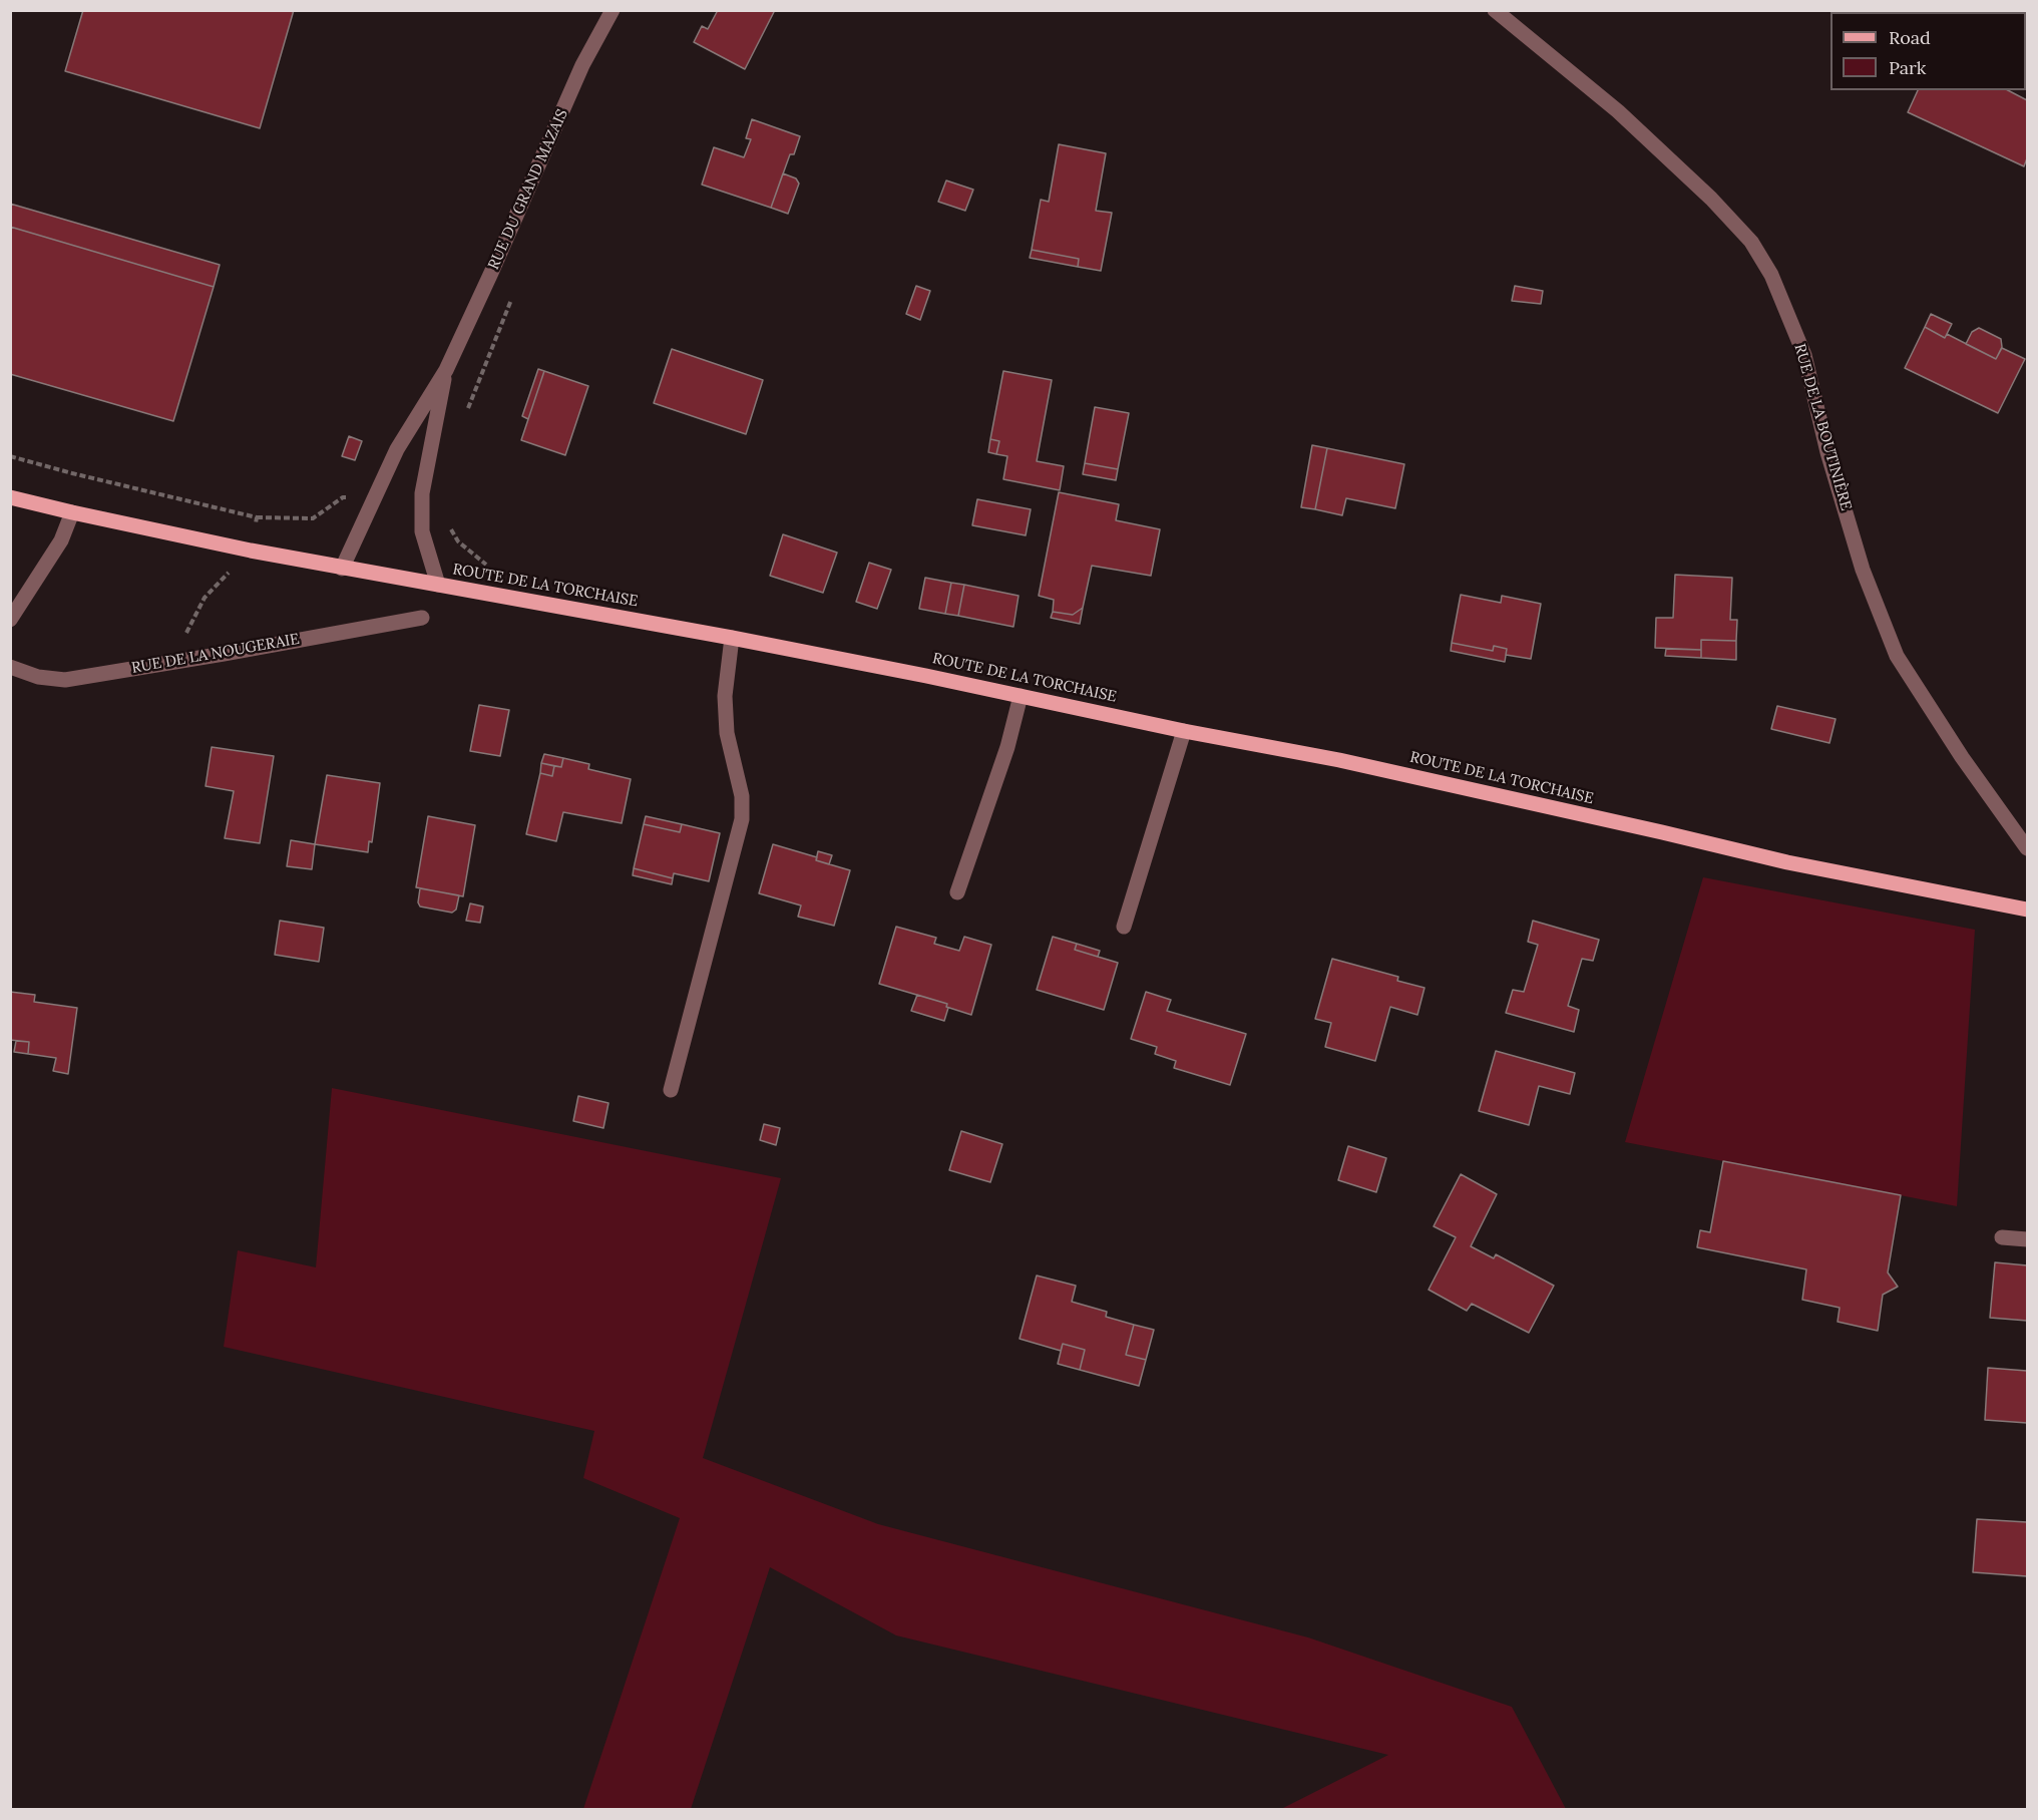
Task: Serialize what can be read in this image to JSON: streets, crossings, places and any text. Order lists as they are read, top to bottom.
{
  "streets": {
    "main road": ["ROUTE DE LA TORCHAISE"],
    "street": ["RUE DU GRAND MAZAIS", "RUE DE LA BOUTINIÈRE", "RUE DE LA NOUGERAIE"]
  },
  "crossings": [
    ["RUE DU GRAND MAZAIS", "ROUTE DE LA TORCHAISE"]
  ],
  "legend": ["Road", "Park"]
}
